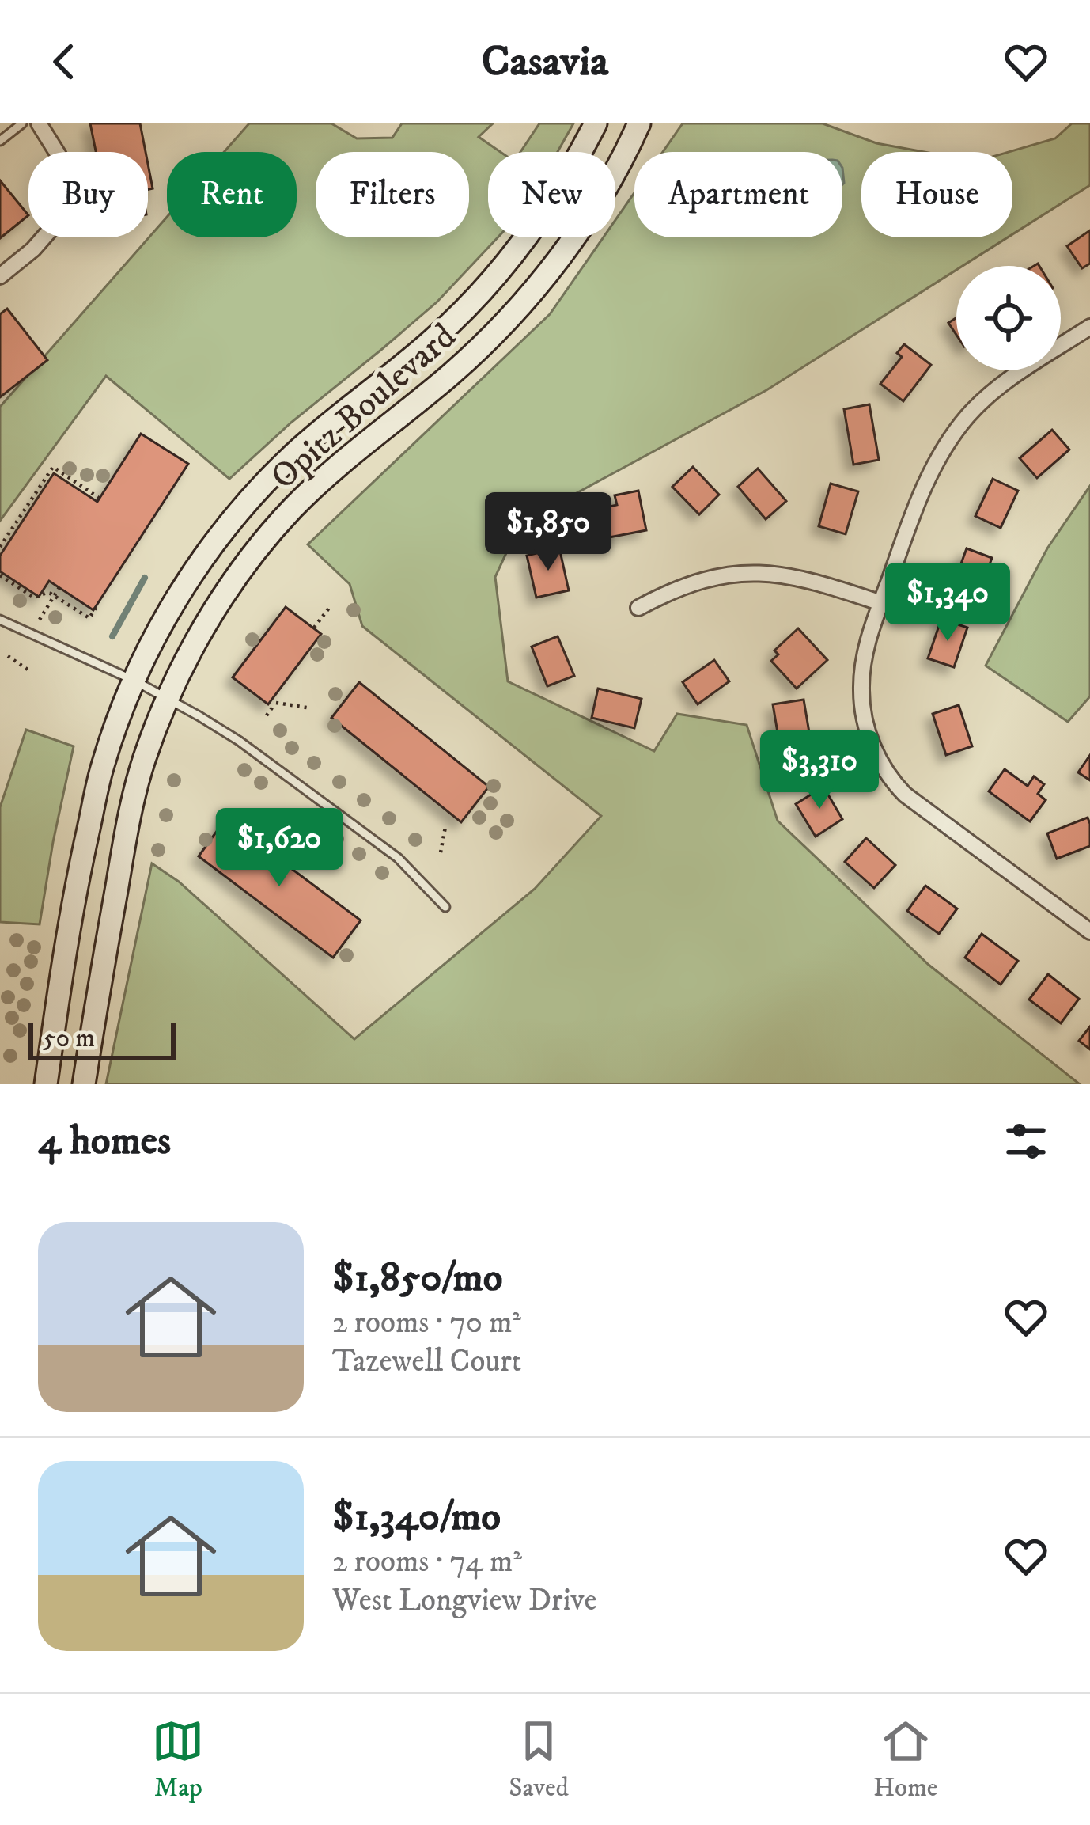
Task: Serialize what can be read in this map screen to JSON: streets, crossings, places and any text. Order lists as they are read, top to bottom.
{
  "streets": {
    "main road": ["Opitz Boulevard"]
  },
  "scale_bar": "50 m",
  "page": {
    "header": "Casavia",
    "chip": [
      "Buy",
      "Rent",
      "Filters",
      "New",
      "Apartment",
      "House"
    ],
    "price": [
      "$1,850",
      "$1,340",
      "$3,310",
      "$1,620"
    ],
    "scale": "50 m",
    "heading": "4 homes",
    "list": [
      {
        "name": "$1,850/mo",
        "note": "2 rooms · 70 m² · Tazewell Court"
      },
      {
        "name": "$1,340/mo",
        "note": "2 rooms · 74 m² · West Longview Drive"
      }
    ],
    "tabs": ["Map", "Saved", "Home"]
  }
}
